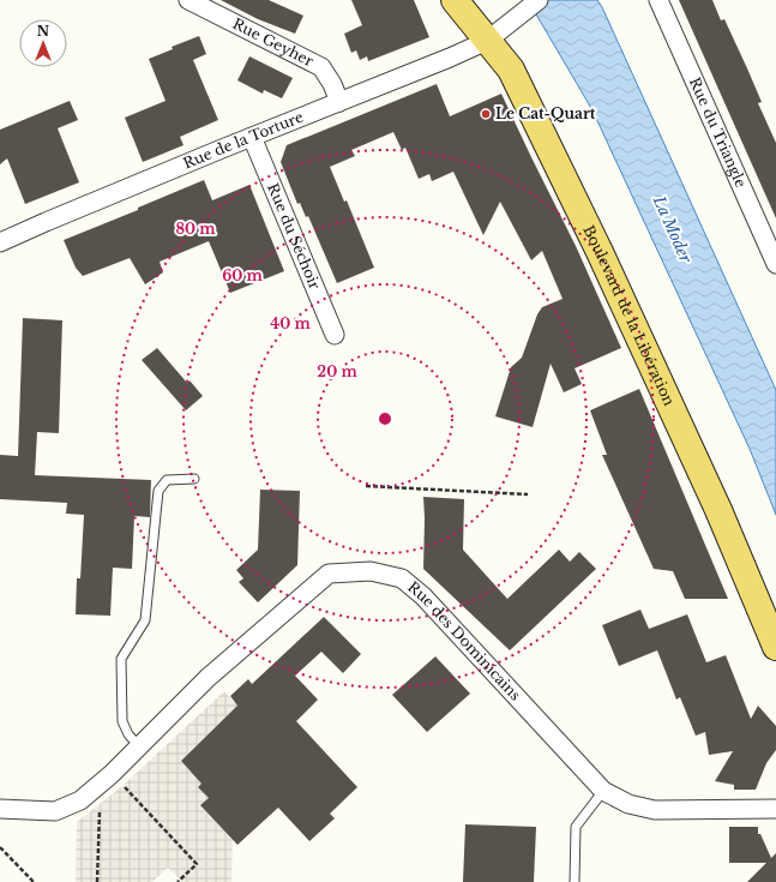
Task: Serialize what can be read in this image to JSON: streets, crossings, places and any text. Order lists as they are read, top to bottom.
{
  "streets": {
    "main road": ["Boulevard de la Libération"],
    "street": [
      "Rue Geyher",
      "Rue du Triangle",
      "Rue de la Torture",
      "Rue du Séchoir",
      "Rue des Dominicains"
    ]
  },
  "crossings": [
    ["Rue Geyher", "Rue de la Torture"],
    ["Rue de la Torture", "Rue du Séchoir"],
    ["Rue de la Torture", "Boulevard de la Libération"]
  ],
  "water": ["La Moder"],
  "places": ["Le Cat-Quart"],
  "north": "top",
  "rings": [
    "80 m",
    "60 m",
    "40 m",
    "20 m"
  ]
}
